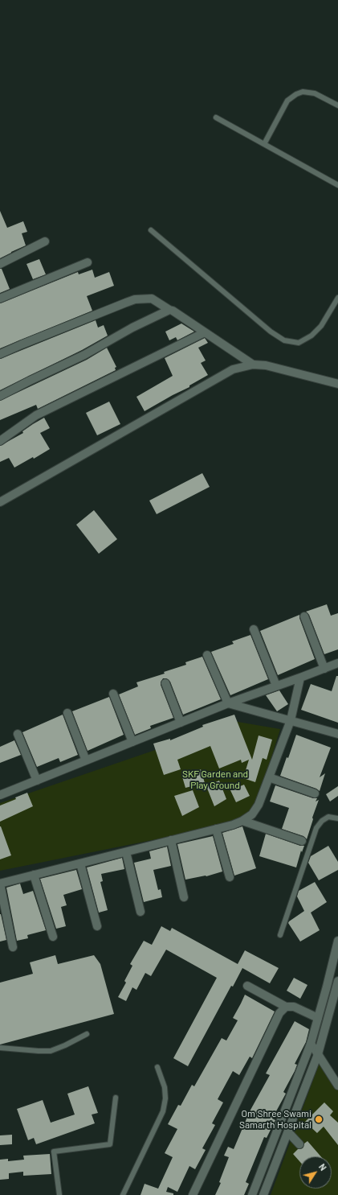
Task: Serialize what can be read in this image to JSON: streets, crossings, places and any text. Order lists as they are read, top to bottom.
{
  "parks": ["SKF Garden and Play Ground"],
  "places": ["Om Shree Swami Samarth Hospital"],
  "north": "top right"
}
